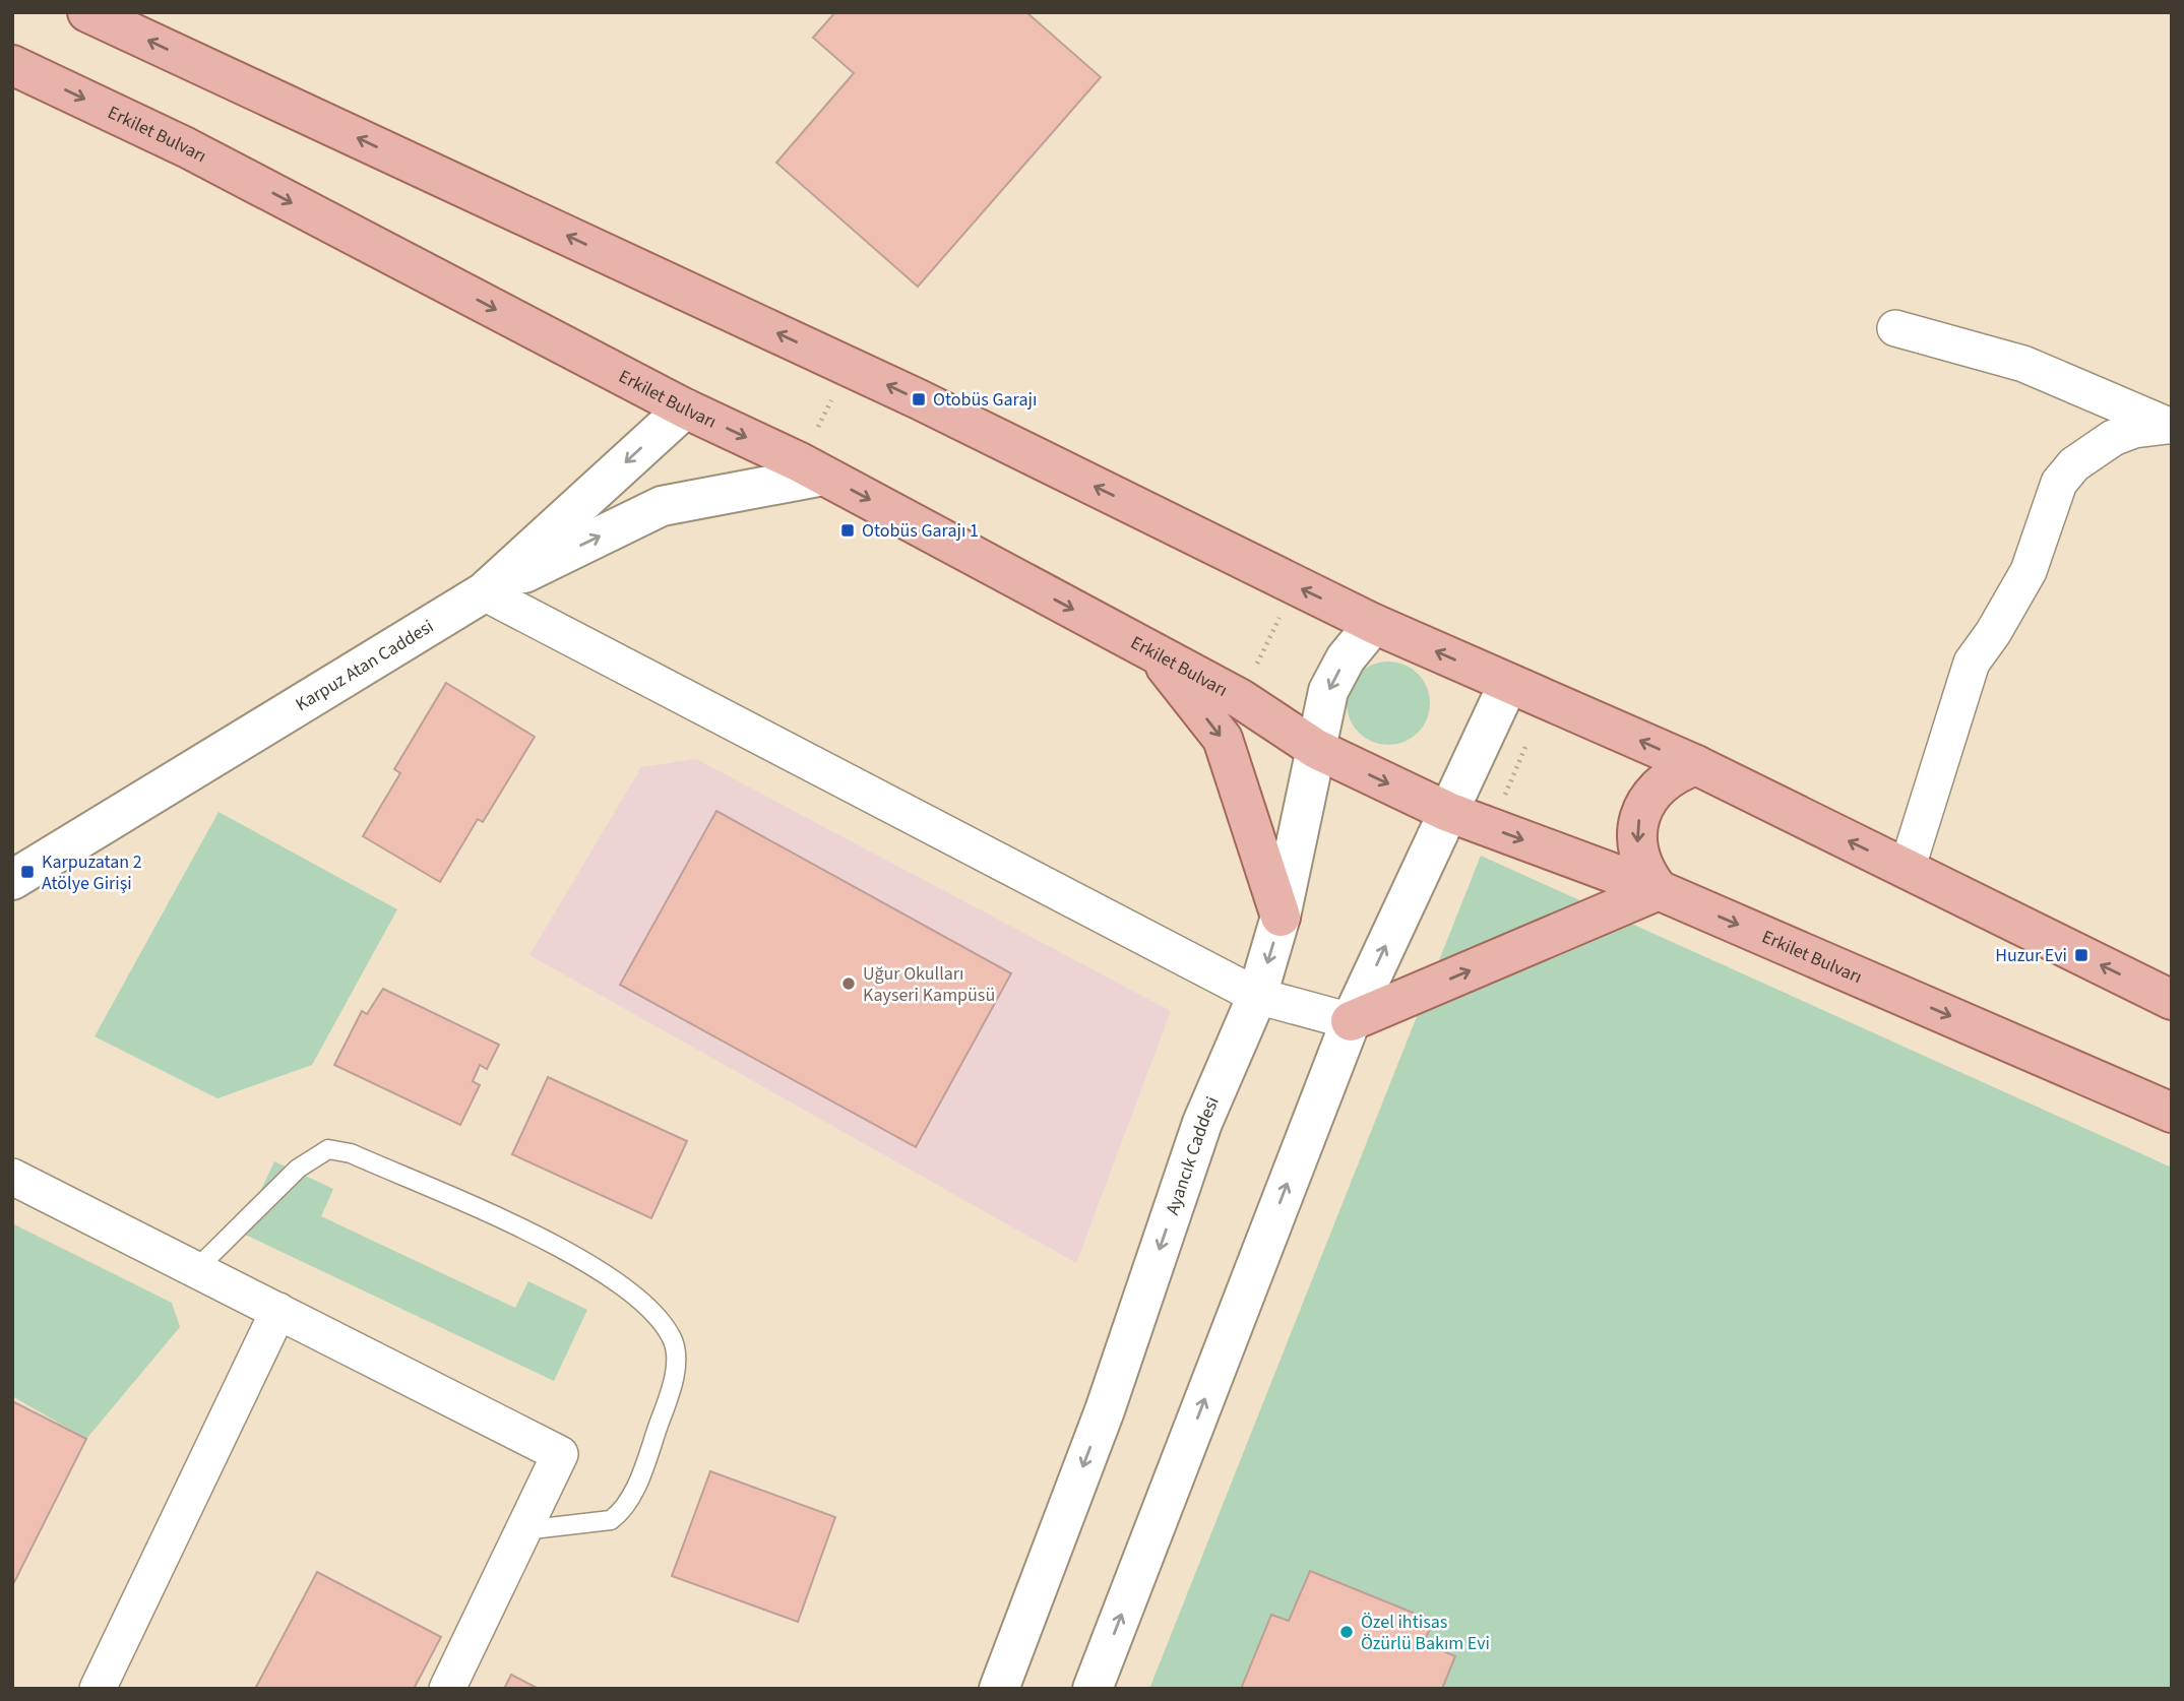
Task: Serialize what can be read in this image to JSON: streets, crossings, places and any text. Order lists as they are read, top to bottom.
{
  "streets": {
    "main road": ["Erkilet Bulvarı"],
    "street": ["Karpuz Atan Caddesi", "Ayancık Caddesi"]
  },
  "crossings": [
    ["Erkilet Bulvarı", "Karpuz Atan Caddesi"],
    ["Erkilet Bulvarı", "Ayancık Caddesi"]
  ],
  "places": {
    "transit": [
      "Otobüs Garajı",
      "Otobüs Garajı 1",
      "Karpuzatan 2 Atölye Girişi",
      "Huzur Evi"
    ],
    "other": ["Uğur Okulları Kayseri Kampüsü", "Özel ihtisas Özürlü Bakım Evi"]
  }
}
